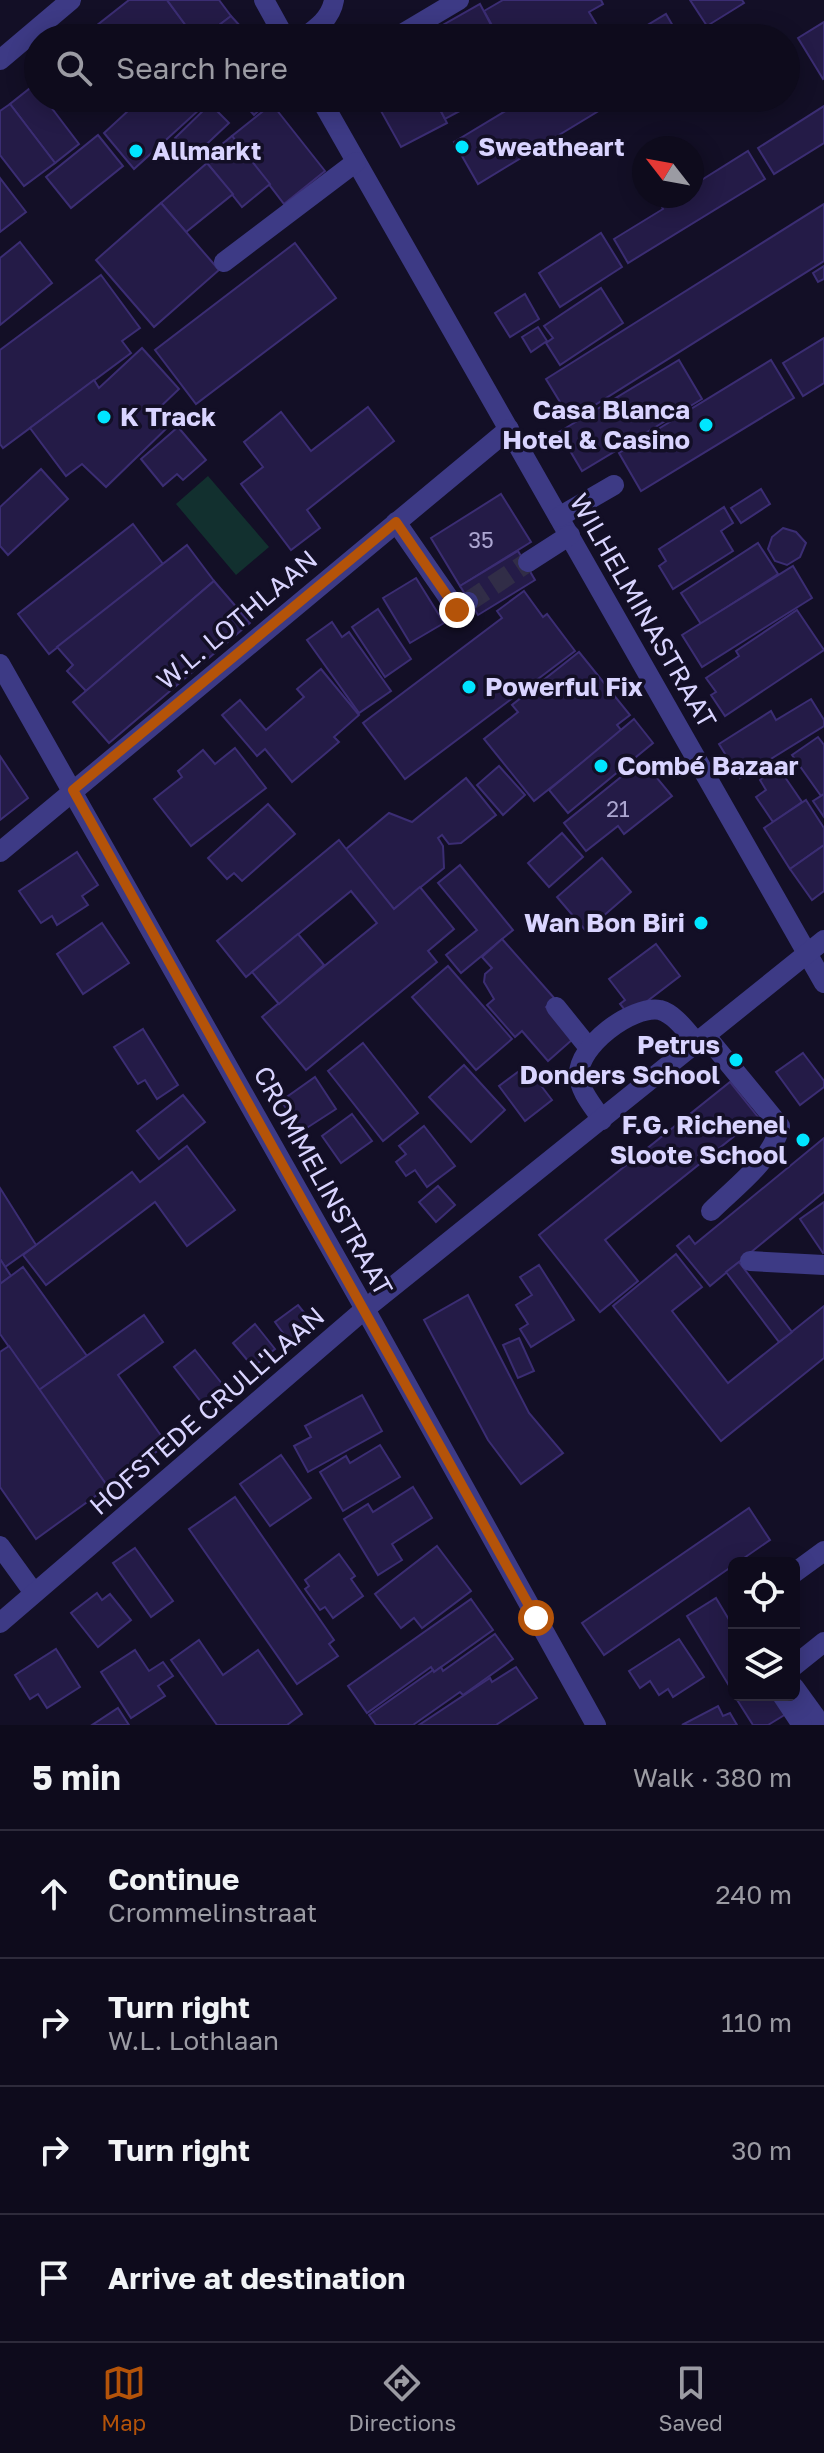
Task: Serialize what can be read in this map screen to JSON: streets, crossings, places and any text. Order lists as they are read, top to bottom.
{
  "streets": {
    "street": [
      "WILHELMINASTRAAT",
      "W.L. LOTHLAAN",
      "CROMMELINSTRAAT",
      "HOFSTEDE CRULL'LAAN"
    ]
  },
  "crossings": [
    ["WILHELMINASTRAAT", "W.L. LOTHLAAN"],
    ["WILHELMINASTRAAT", "HOFSTEDE CRULL'LAAN"],
    ["W.L. LOTHLAAN", "CROMMELINSTRAAT"],
    ["CROMMELINSTRAAT", "HOFSTEDE CRULL'LAAN"]
  ],
  "places": [
    "Sweatheart",
    "Allmarkt",
    "K Track",
    "Casa Blanca Hotel & Casino",
    "Powerful Fix",
    "Combé Bazaar",
    "Wan Bon Biri",
    "Petrus Donders School",
    "F.G. Richenel Sloote School"
  ],
  "house_numbers": ["35", "21"],
  "north": "top left",
  "page": {
    "search": "Search here",
    "heading": ["5 min", "Walk · 380 m"],
    "list": [
      ["Continue", "Crommelinstraat", "240 m"],
      ["Turn right", "W.L. Lothlaan", "110 m"],
      ["Turn right", "30 m"],
      "Arrive at destination"
    ],
    "nav": ["Map", "Directions", "Saved"]
  }
}
